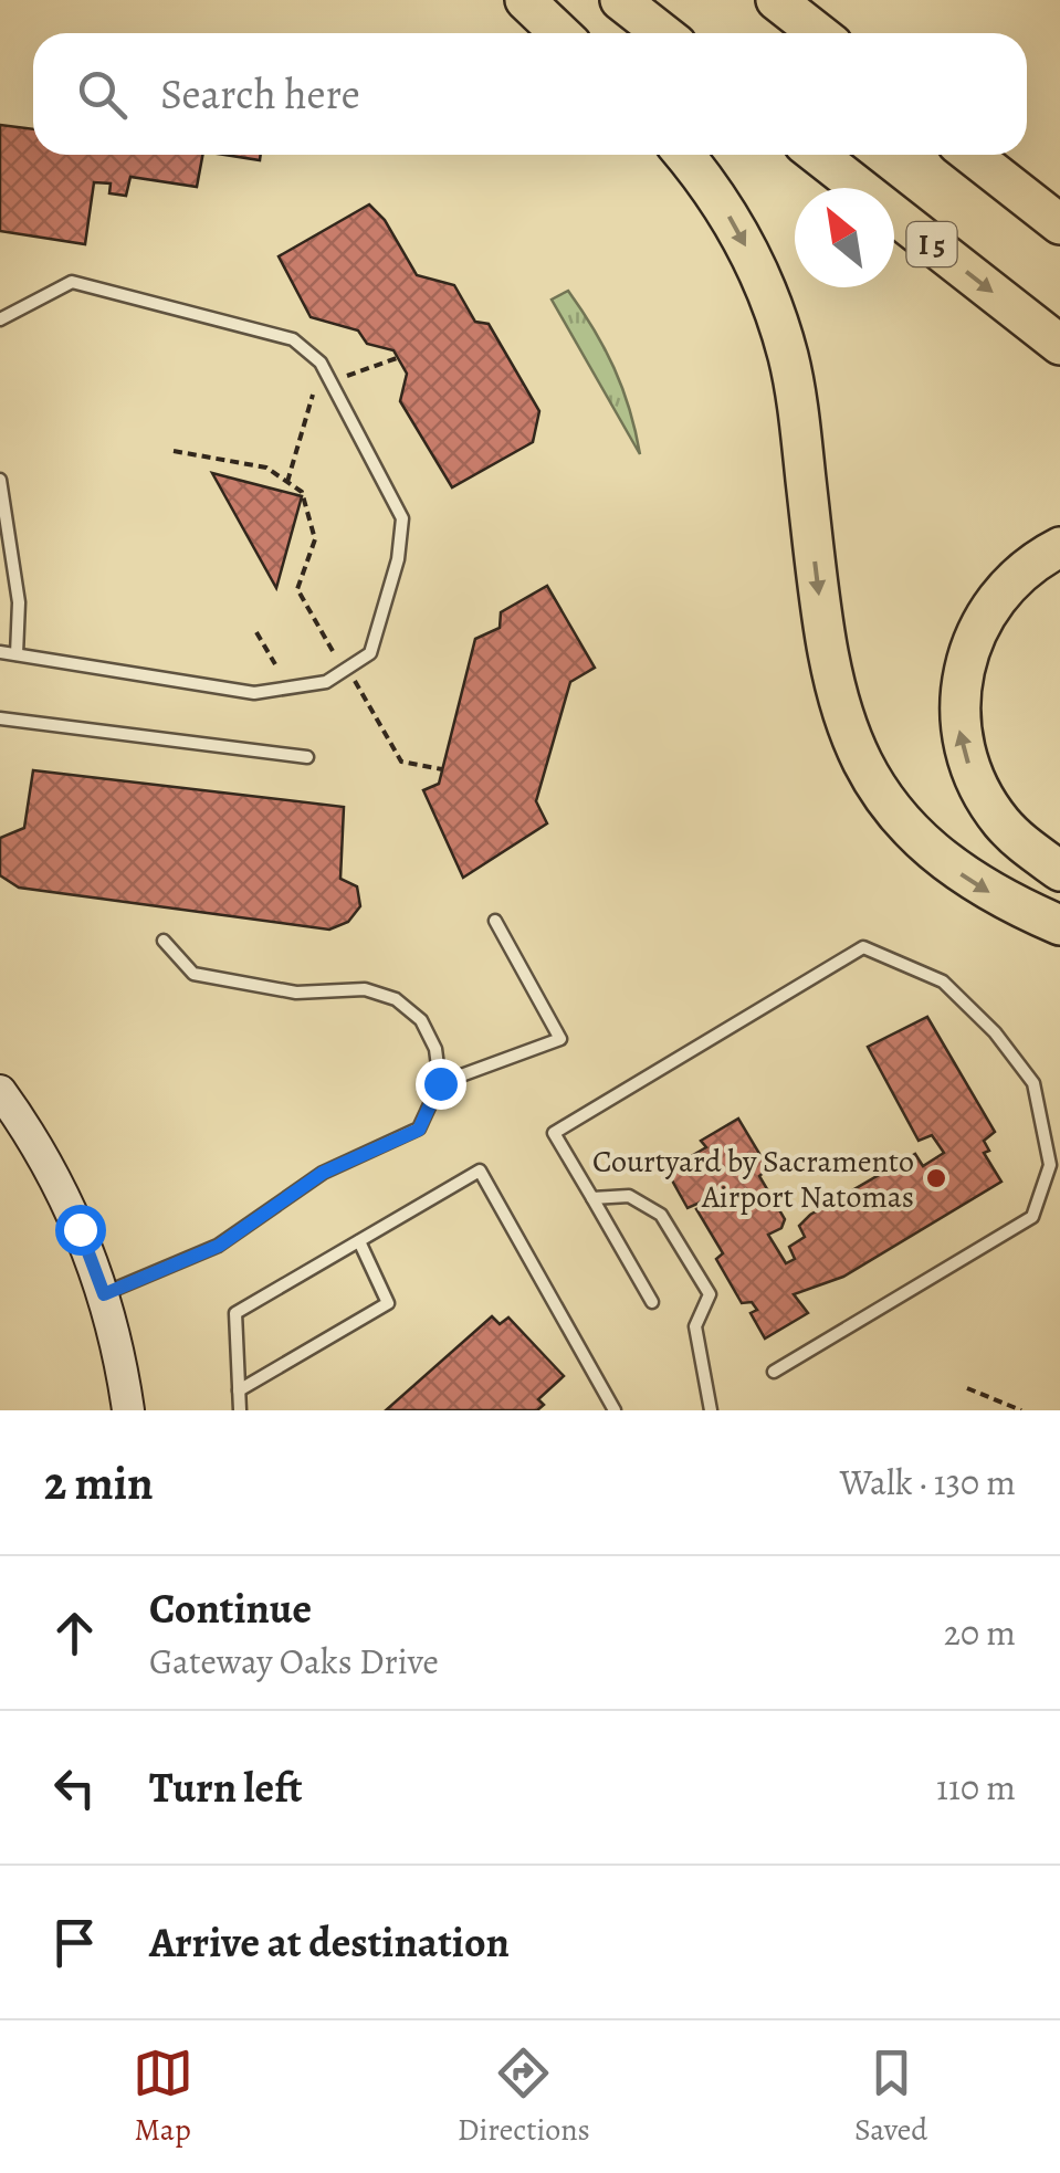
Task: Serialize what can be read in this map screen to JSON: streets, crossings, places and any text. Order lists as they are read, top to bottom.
{
  "streets": {
    "highway": ["I 5"]
  },
  "places": ["Courtyard by Sacramento Airport Natomas"],
  "north": "top left",
  "page": {
    "search": "Search here",
    "heading": ["2 min", "Walk · 130 m"],
    "list": [
      ["Continue", "Gateway Oaks Drive", "20 m"],
      ["Turn left", "110 m"],
      "Arrive at destination"
    ],
    "nav": ["Map", "Directions", "Saved"]
  }
}
